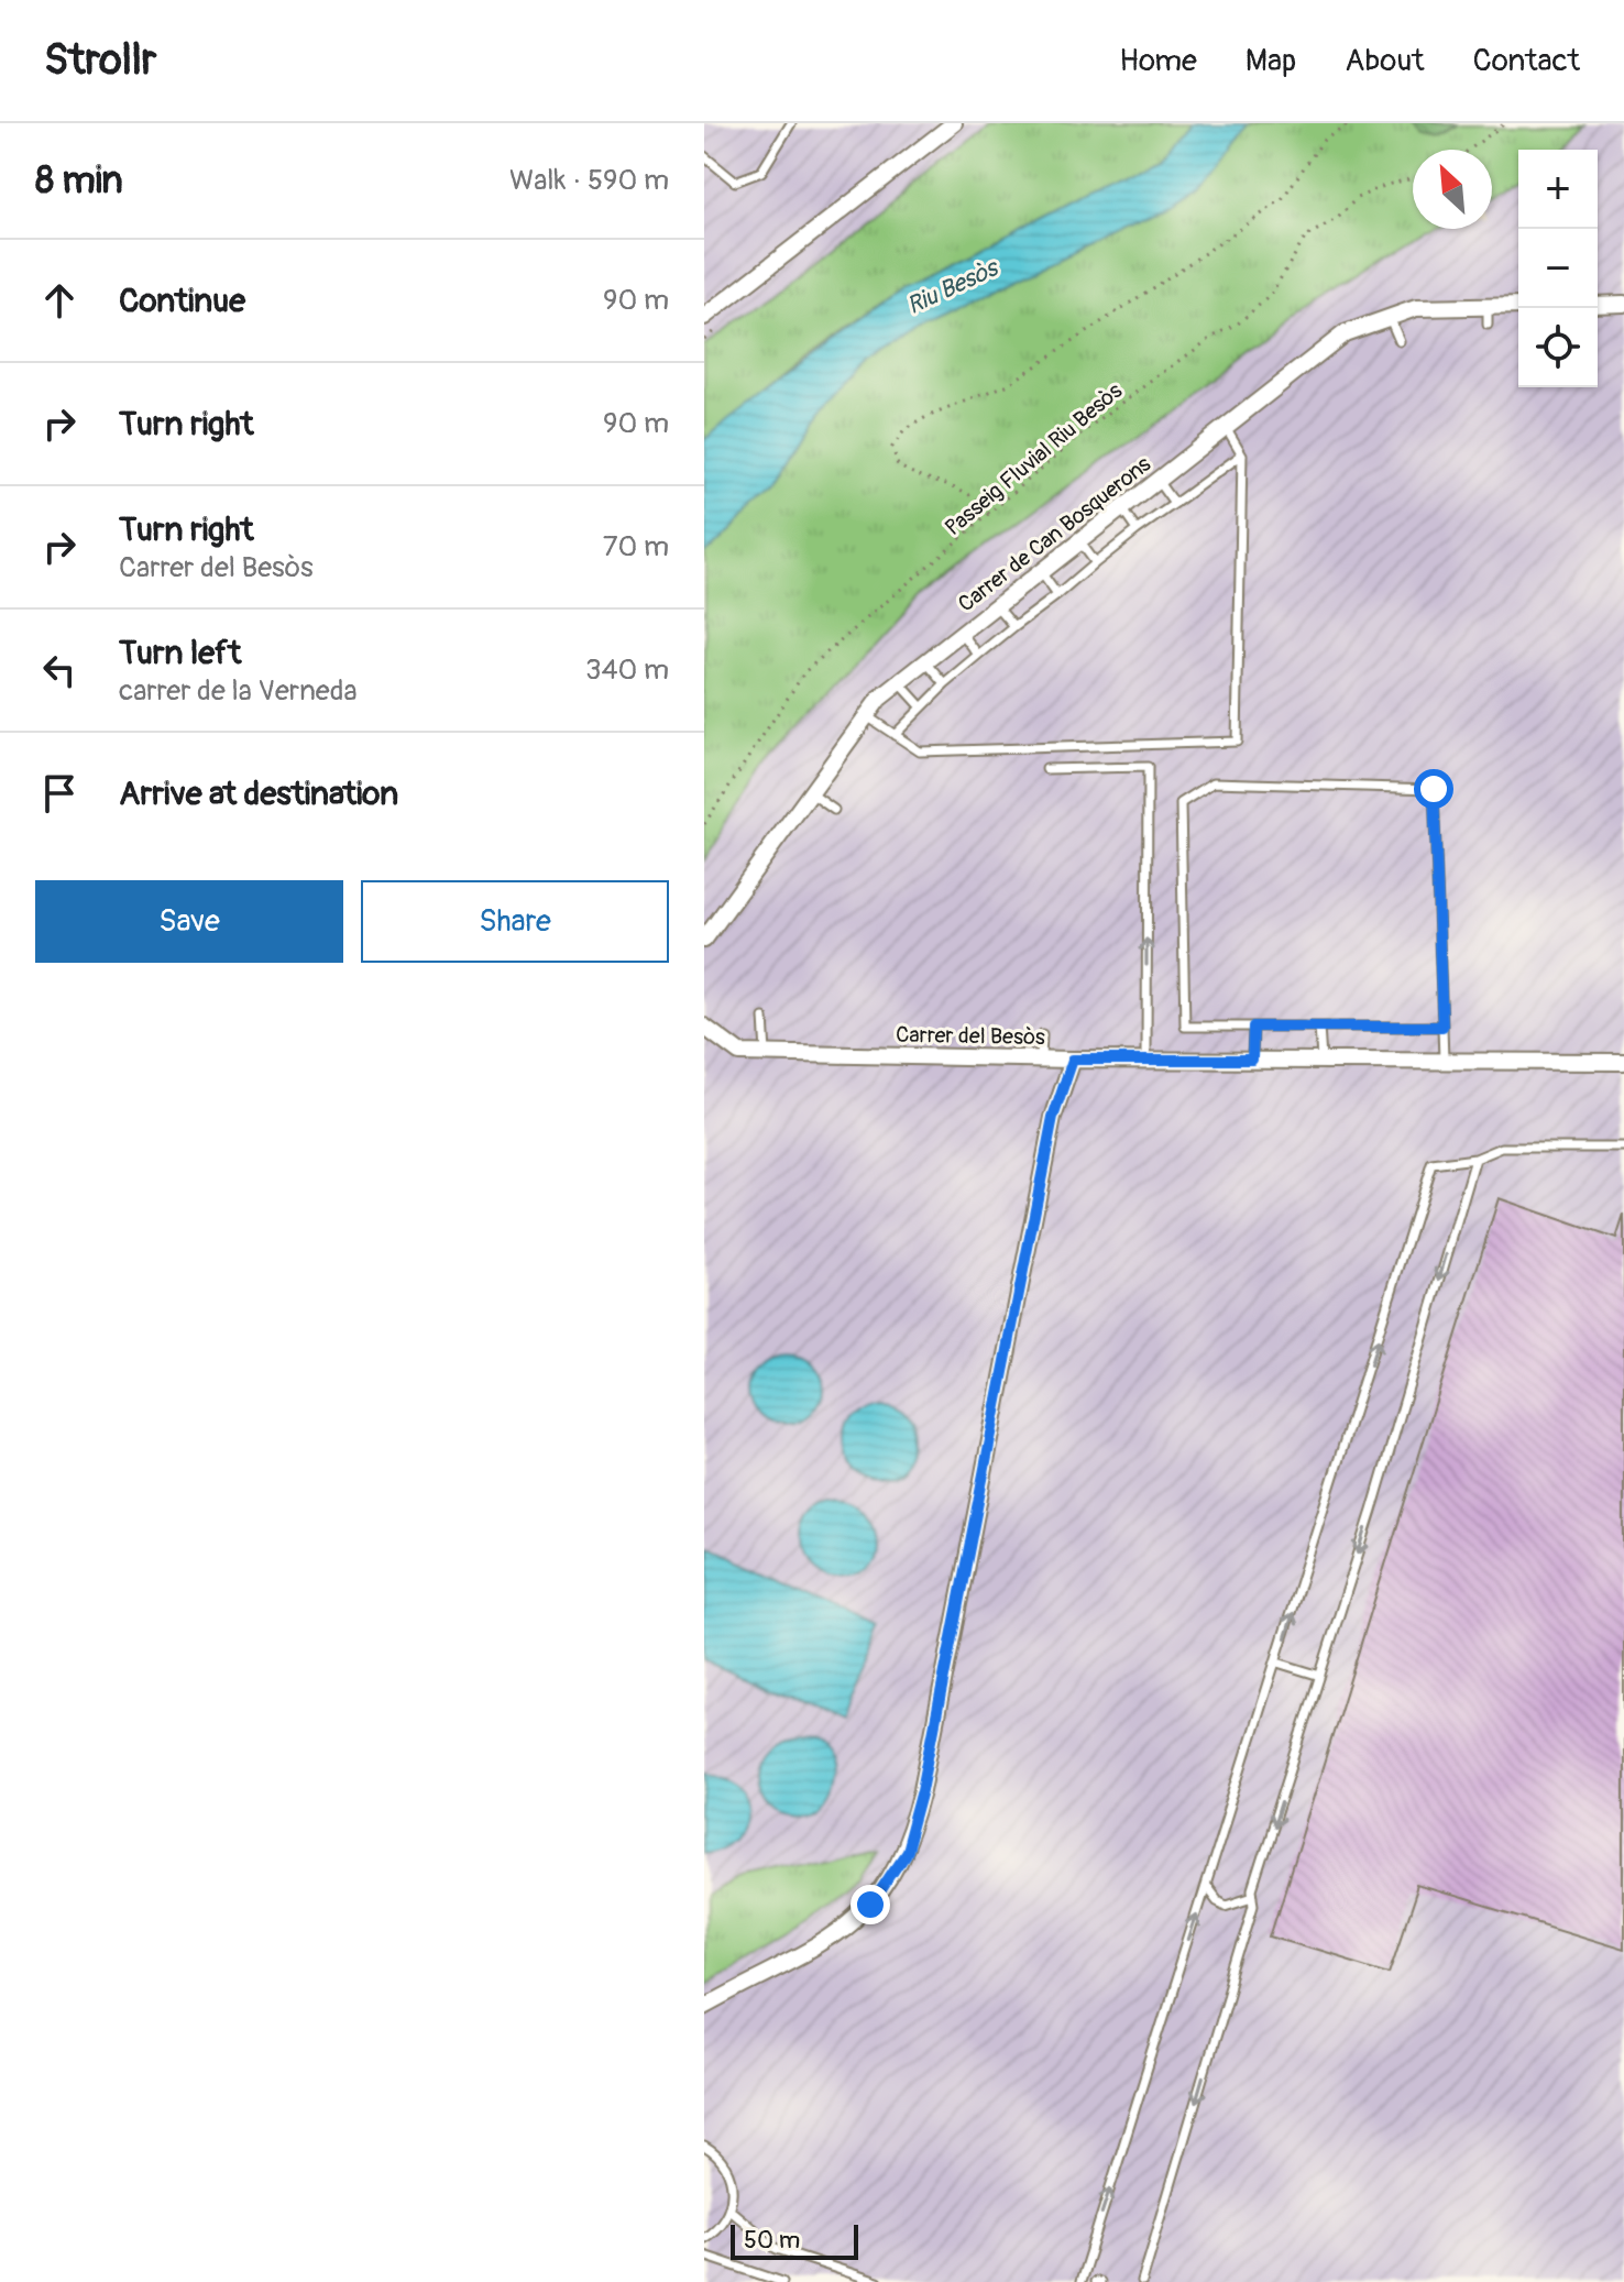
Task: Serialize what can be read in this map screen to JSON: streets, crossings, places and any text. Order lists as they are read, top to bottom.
{
  "streets": {
    "street": ["Carrer de Can Bosquerons", "Carrer del Besòs"],
    "path": ["Passeig Fluvial Riu Besòs"]
  },
  "water": ["Riu Besòs"],
  "scale_bar": "50 m",
  "north": "top left",
  "page": {
    "header": "Strollr",
    "nav": [
      "Home",
      "Map",
      "About",
      "Contact"
    ],
    "heading": ["8 min", "Walk · 590 m"],
    "map_buttons": ["+", "−"],
    "list": [
      ["Continue", "90 m"],
      ["Turn right", "90 m"],
      ["Turn right", "Carrer del Besòs", "70 m"],
      ["Turn left", "carrer de la Verneda", "340 m"],
      "Arrive at destination"
    ],
    "buttons": ["Save", "Share"],
    "scale": "50 m"
  }
}
